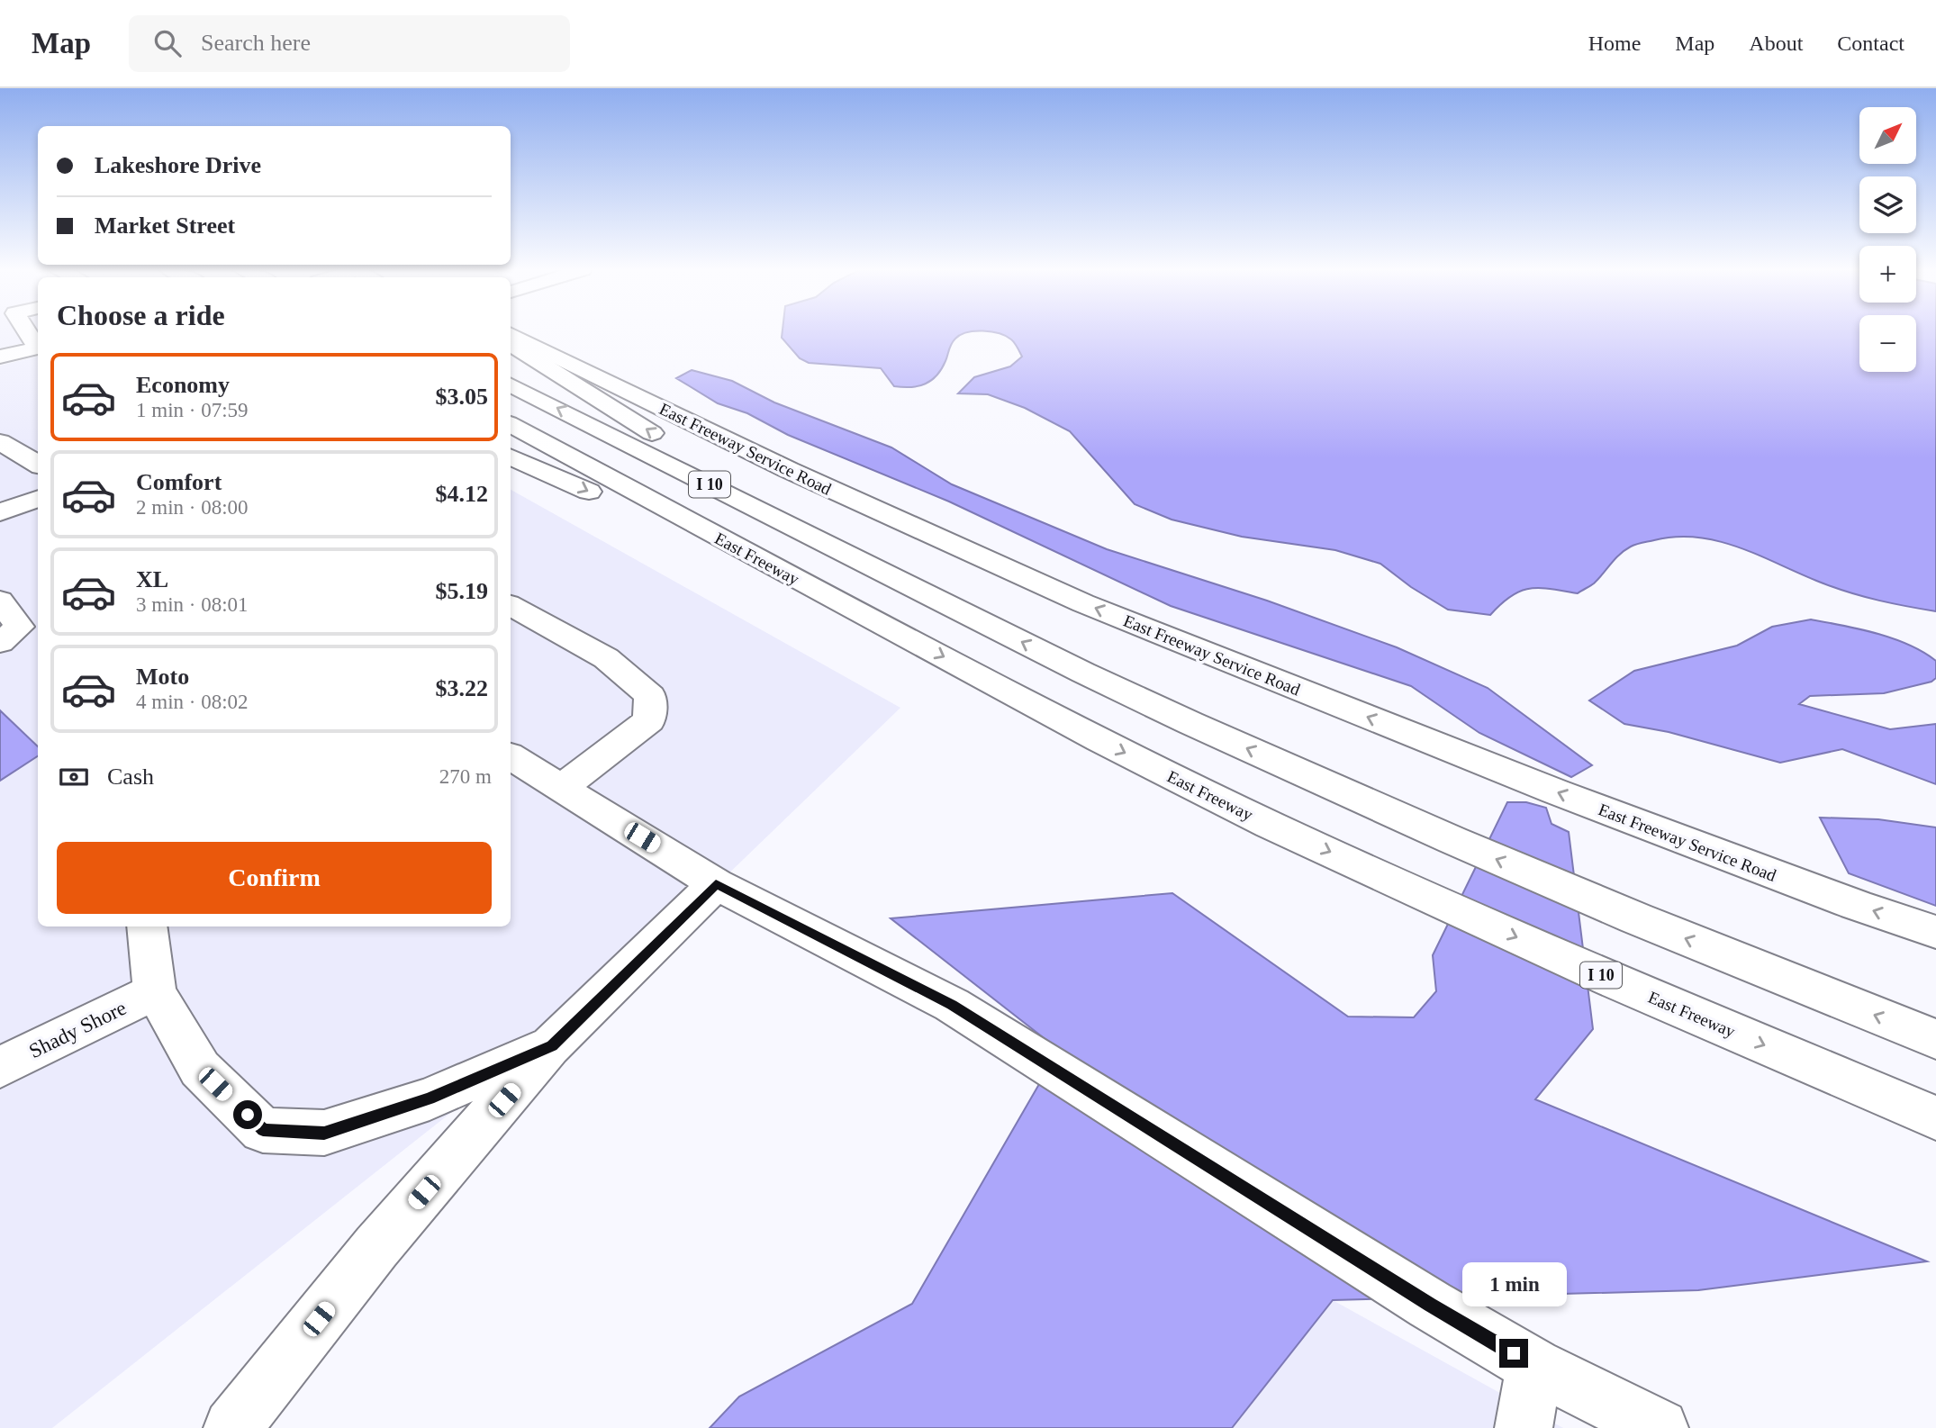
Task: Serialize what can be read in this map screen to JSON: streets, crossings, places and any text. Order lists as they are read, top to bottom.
{
  "streets": {
    "main road": [
      "East Freeway Service Road",
      "I 10",
      "East Freeway",
      "Shady Shore"
    ]
  },
  "north": "top right",
  "page": {
    "header": "Map",
    "search": "Search here",
    "nav": [
      "Home",
      "Map",
      "About",
      "Contact"
    ],
    "map_buttons": ["+", "−"],
    "banner": ["Lakeshore Drive", "Market Street"],
    "heading": "Choose a ride",
    "list": [
      {
        "name": "Economy",
        "note": "1 min · 07:59",
        "value": "$3.05"
      },
      {
        "name": "Comfort",
        "note": "2 min · 08:00",
        "value": "$4.12"
      },
      {
        "name": "XL",
        "note": "3 min · 08:01",
        "value": "$5.19"
      },
      {
        "name": "Moto",
        "note": "4 min · 08:02",
        "value": "$3.22"
      }
    ],
    "pay": ["Cash", "270 m"],
    "buttons": "Confirm",
    "bubble": "1 min"
  }
}
